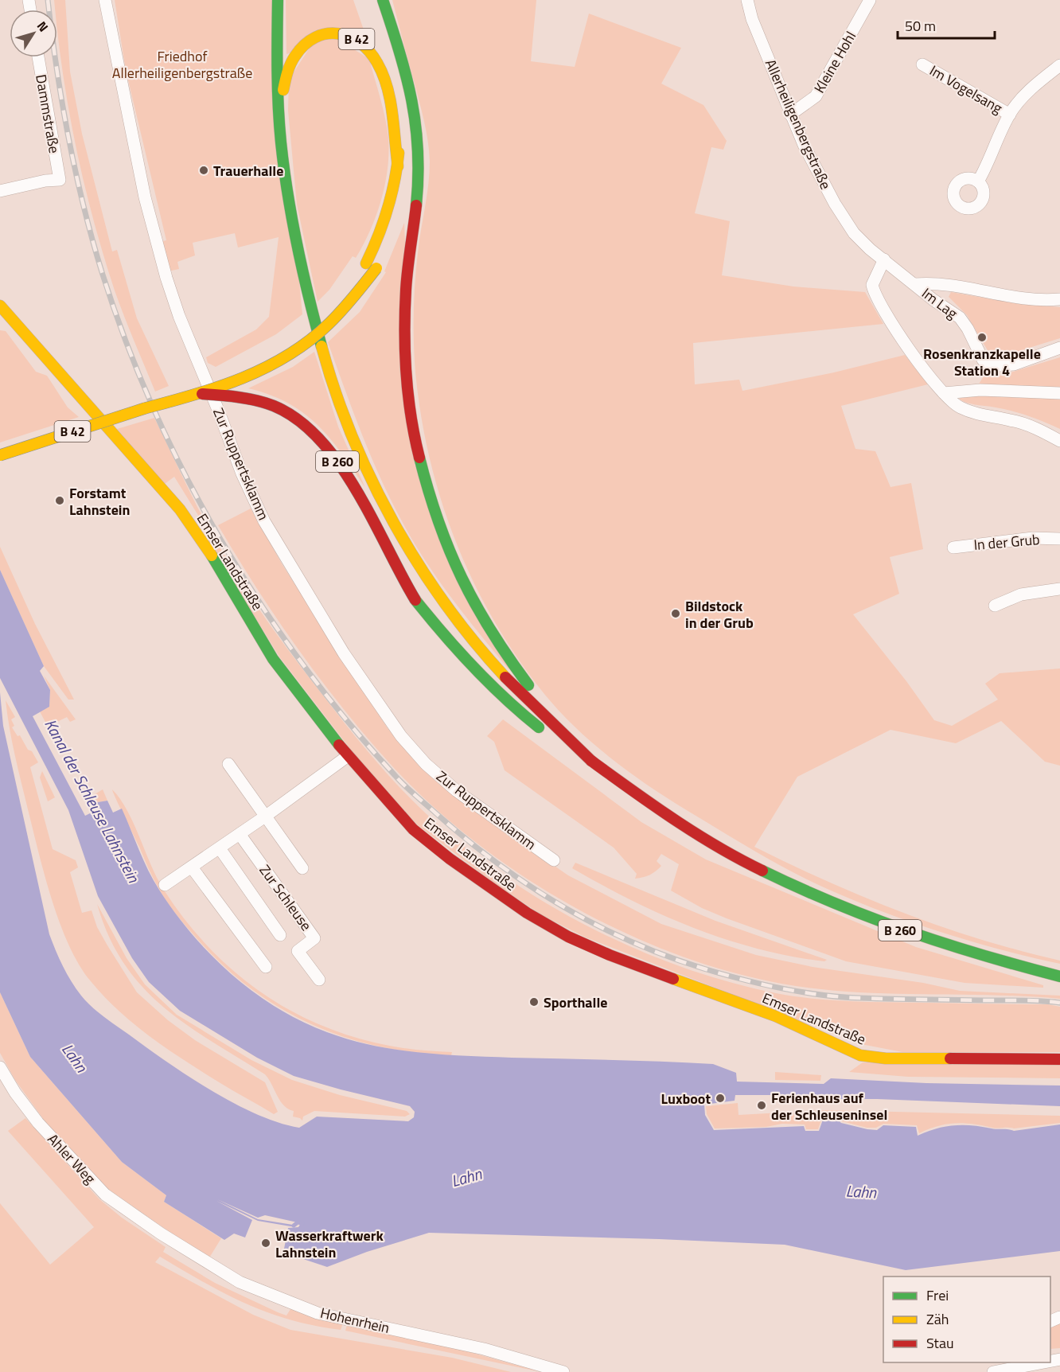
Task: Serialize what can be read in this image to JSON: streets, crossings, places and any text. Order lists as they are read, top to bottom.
{
  "streets": {
    "main road": ["B 42", "B 260", "Emser Landstraße"],
    "street": [
      "Kleine Hohl",
      "Im Vogelsang",
      "Dammstraße",
      "Allerheiligenbergstraße",
      "Im Lag",
      "Zur Ruppertsklamm",
      "In der Grub",
      "Zur Schleuse",
      "Ahler Weg",
      "Hohenrhein"
    ]
  },
  "crossings": [
    ["B 42", "B 260"],
    ["Kleine Hohl", "Allerheiligenbergstraße"],
    ["Allerheiligenbergstraße", "Im Lag"],
    ["Ahler Weg", "Hohenrhein"]
  ],
  "water": ["Kanal der Schleuse Lahnstein", "Lahn"],
  "parks": ["Friedhof Allerheiligenbergstraße"],
  "places": [
    "Trauerhalle",
    "Rosenkranzkapelle Station 4",
    "Forstamt Lahnstein",
    "Bildstock in der Grub",
    "Sporthalle",
    "Luxboot",
    "Ferienhaus auf der Schleuseninsel",
    "Wasserkraftwerk Lahnstein"
  ],
  "legend": ["Frei", "Zäh", "Stau"],
  "scale_bar": "50 m",
  "north": "top right"
}
